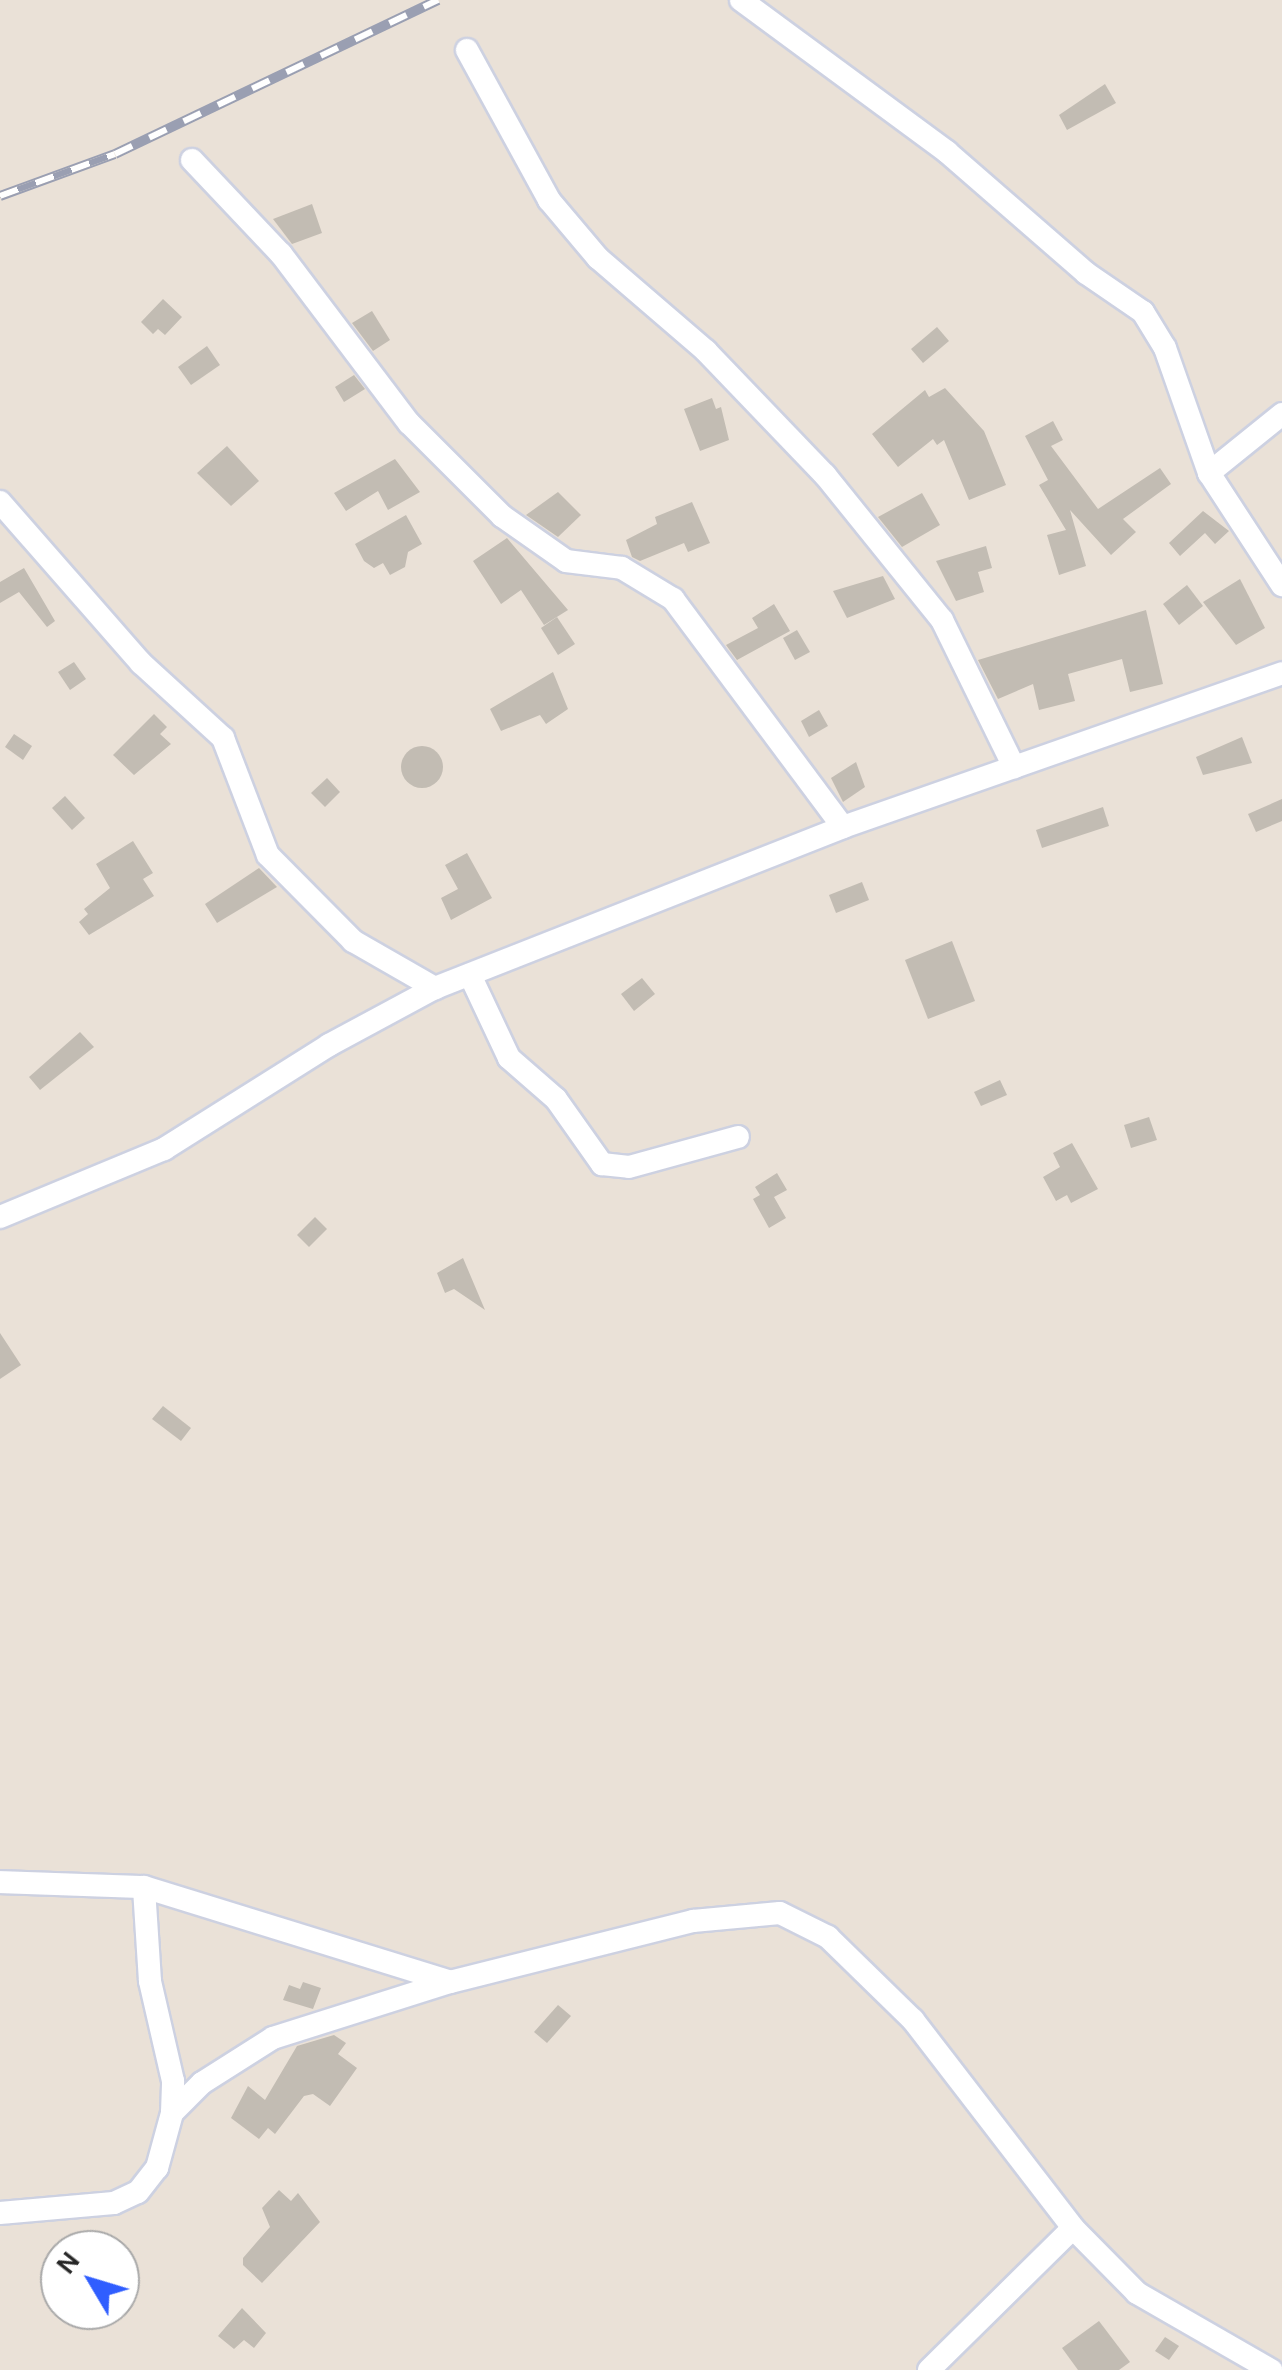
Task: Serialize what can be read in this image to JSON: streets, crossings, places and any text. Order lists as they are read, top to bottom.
{
  "north": "top left"
}
